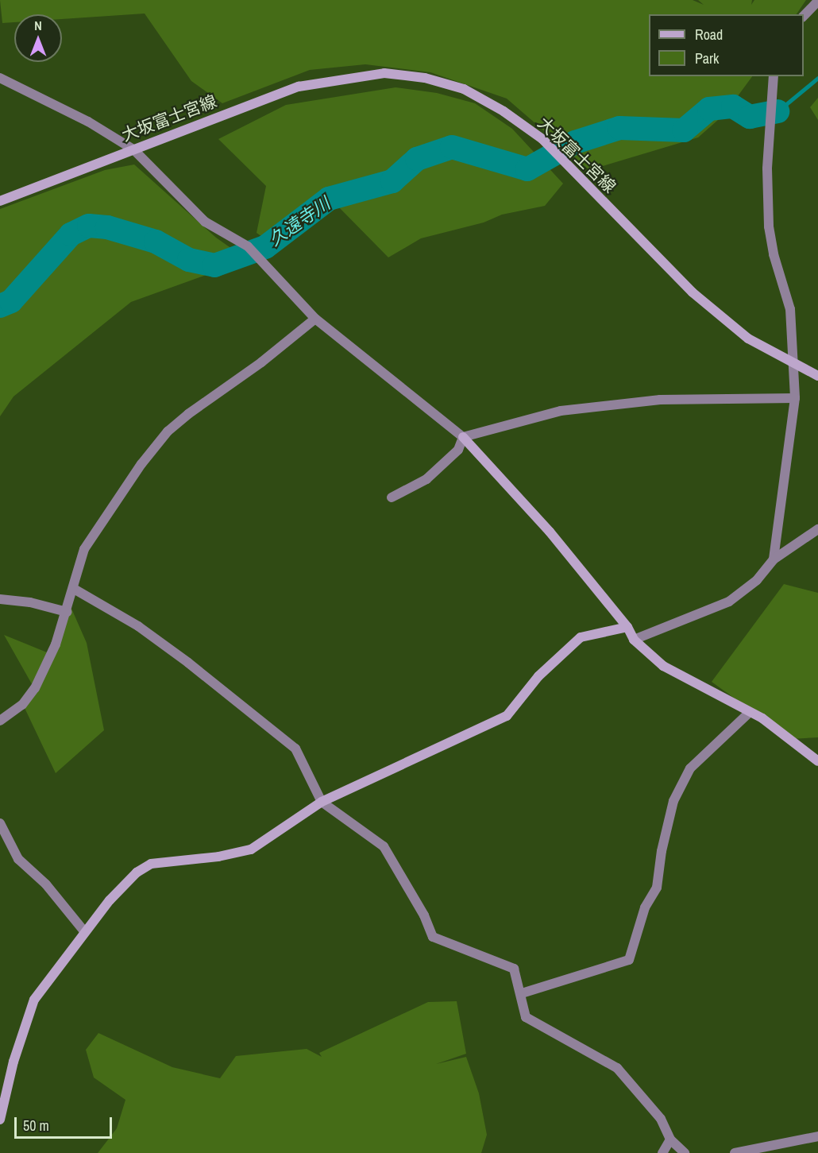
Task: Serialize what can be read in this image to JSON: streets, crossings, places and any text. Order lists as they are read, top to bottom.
{
  "streets": {
    "street": ["大坂富士宮線"]
  },
  "water": ["久遠寺川"],
  "legend": ["Road", "Park"],
  "scale_bar": "50 m",
  "north": "top"
}
